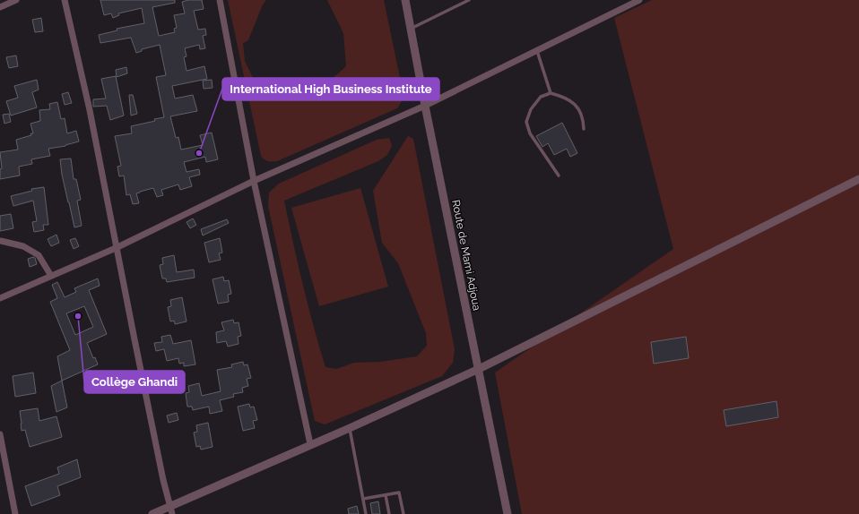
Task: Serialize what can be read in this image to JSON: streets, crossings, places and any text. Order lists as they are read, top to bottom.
{
  "streets": {
    "street": ["Route de Mami Adjoua"]
  },
  "places": ["International High Business Institute", "Collège Ghandi"]
}
